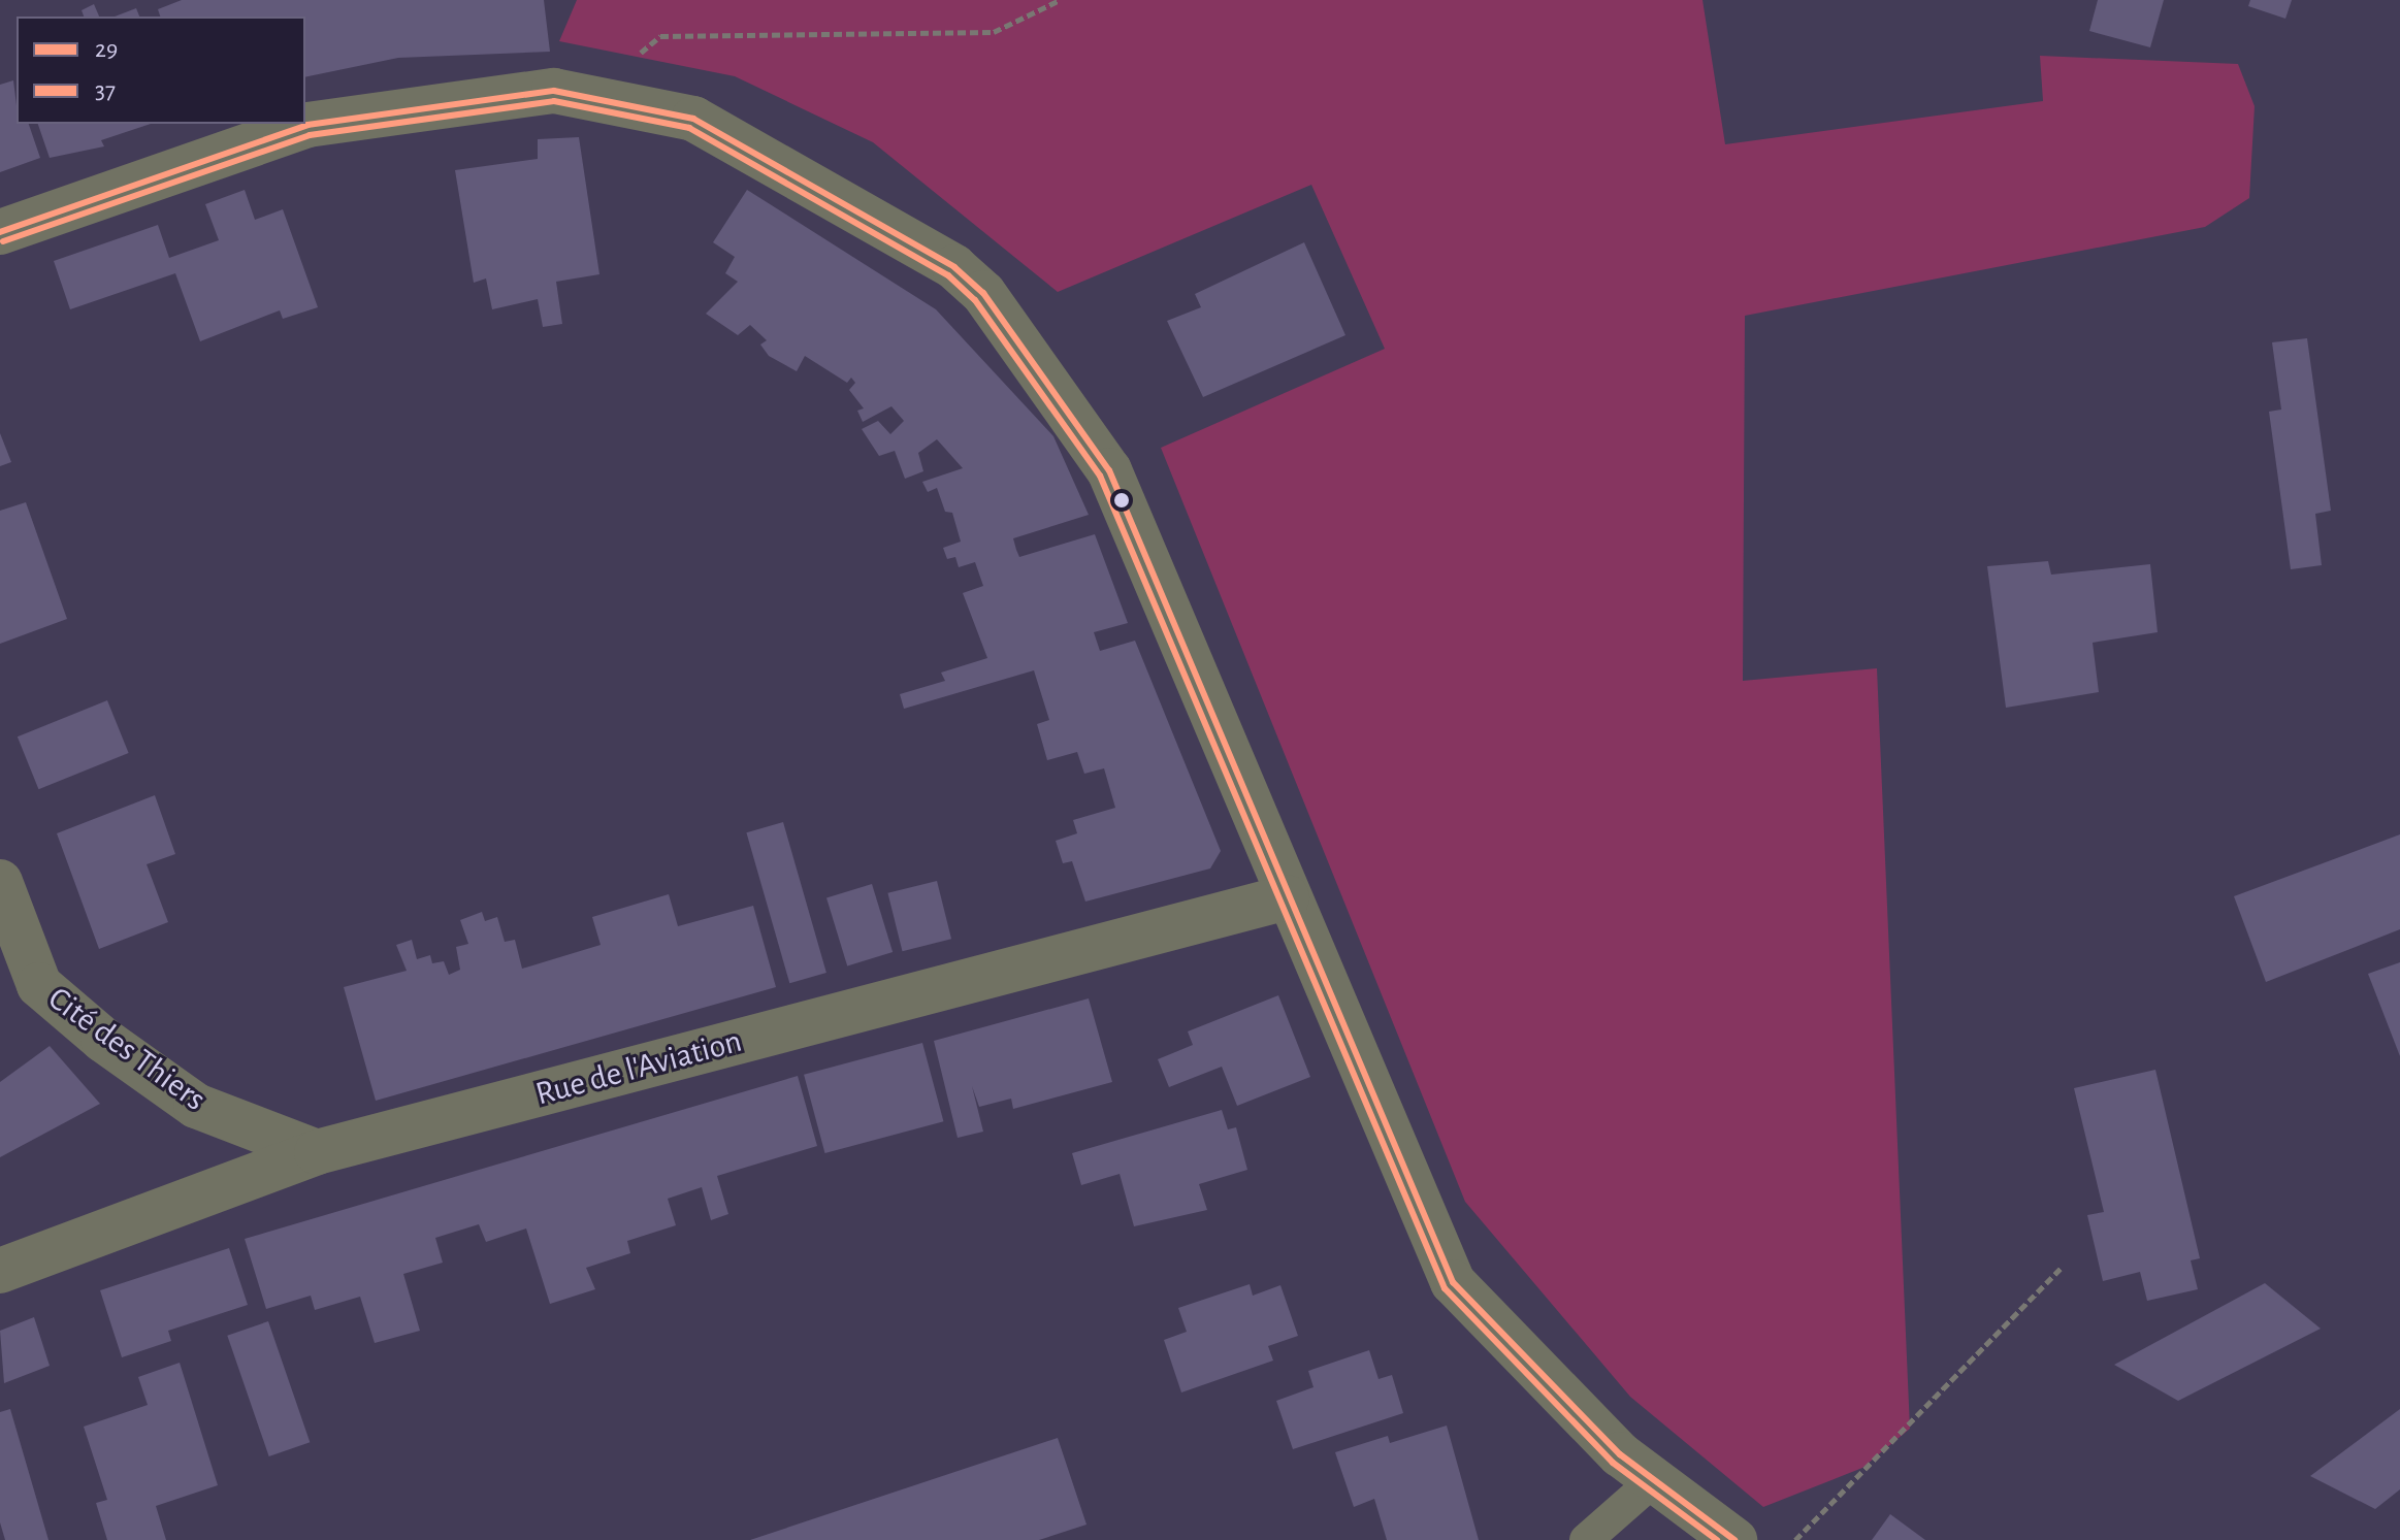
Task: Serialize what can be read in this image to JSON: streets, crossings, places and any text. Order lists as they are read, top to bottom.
{
  "streets": {
    "street": ["Cité des Thiers", "Rue de l'Aviation"]
  },
  "crossings": [
    ["Cité des Thiers", "Rue de l'Aviation"]
  ],
  "lines": ["transit line 29", "transit line 37"],
  "legend": ["29", "37"]
}
